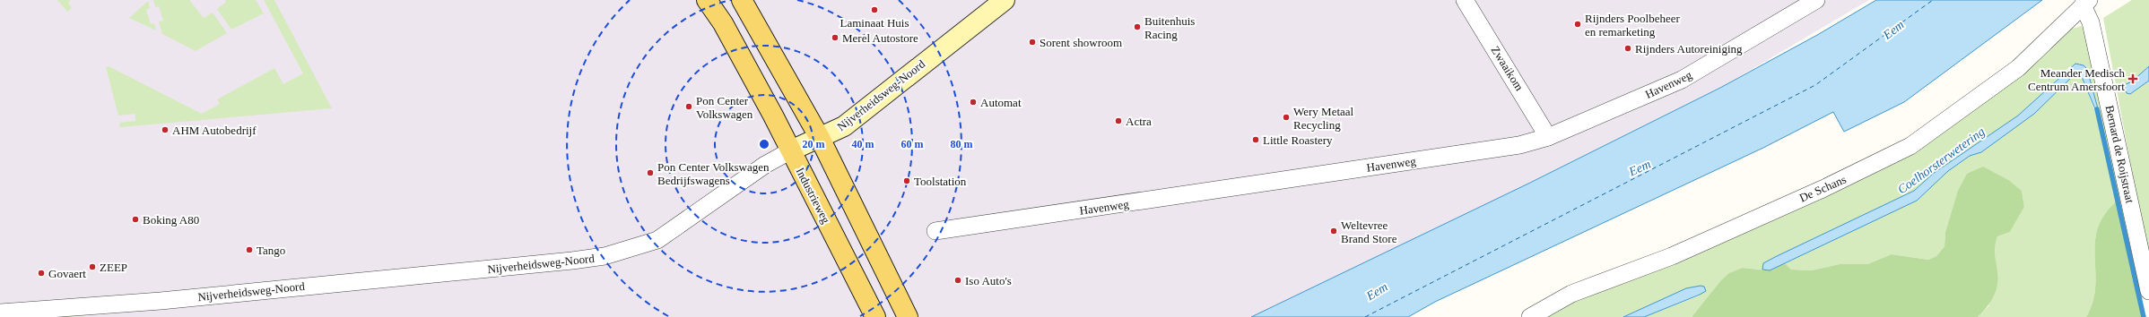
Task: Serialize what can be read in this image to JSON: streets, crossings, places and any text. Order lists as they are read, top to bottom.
{
  "streets": {
    "main road": ["Industrieweg"],
    "street": [
      "Zwaaikom",
      "Havenweg",
      "Nijverheidsweg-Noord",
      "Bernard de Roijstraat",
      "De Schans"
    ]
  },
  "crossings": [
    ["Zwaaikom", "Havenweg"],
    ["Nijverheidsweg-Noord", "Industrieweg"],
    ["Bernard de Roijstraat", "De Schans"]
  ],
  "water": ["Eem", "Coelhorsterwetering"],
  "places": {
    "other": [
      "Laminaat Huis",
      "Rijnders Poolbeheer en remarketing",
      "Buitenhuis Racing",
      "Merel Autostore",
      "Sorent showroom",
      "Rijnders Autoreiniging",
      "Automat",
      "Pon Center Volkswagen",
      "Wery Metaal Recycling",
      "Actra",
      "AHM Autobedrijf",
      "Little Roastery",
      "Pon Center Volkswagen Bedrijfswagens",
      "Toolstation",
      "Boking A80",
      "Weltevree Brand Store",
      "Tango",
      "ZEEP",
      "Govaert",
      "Iso Auto's"
    ],
    "health": ["Meander Medisch Centrum Amersfoort"]
  },
  "rings": [
    "20 m",
    "40 m",
    "60 m",
    "80 m"
  ]
}
